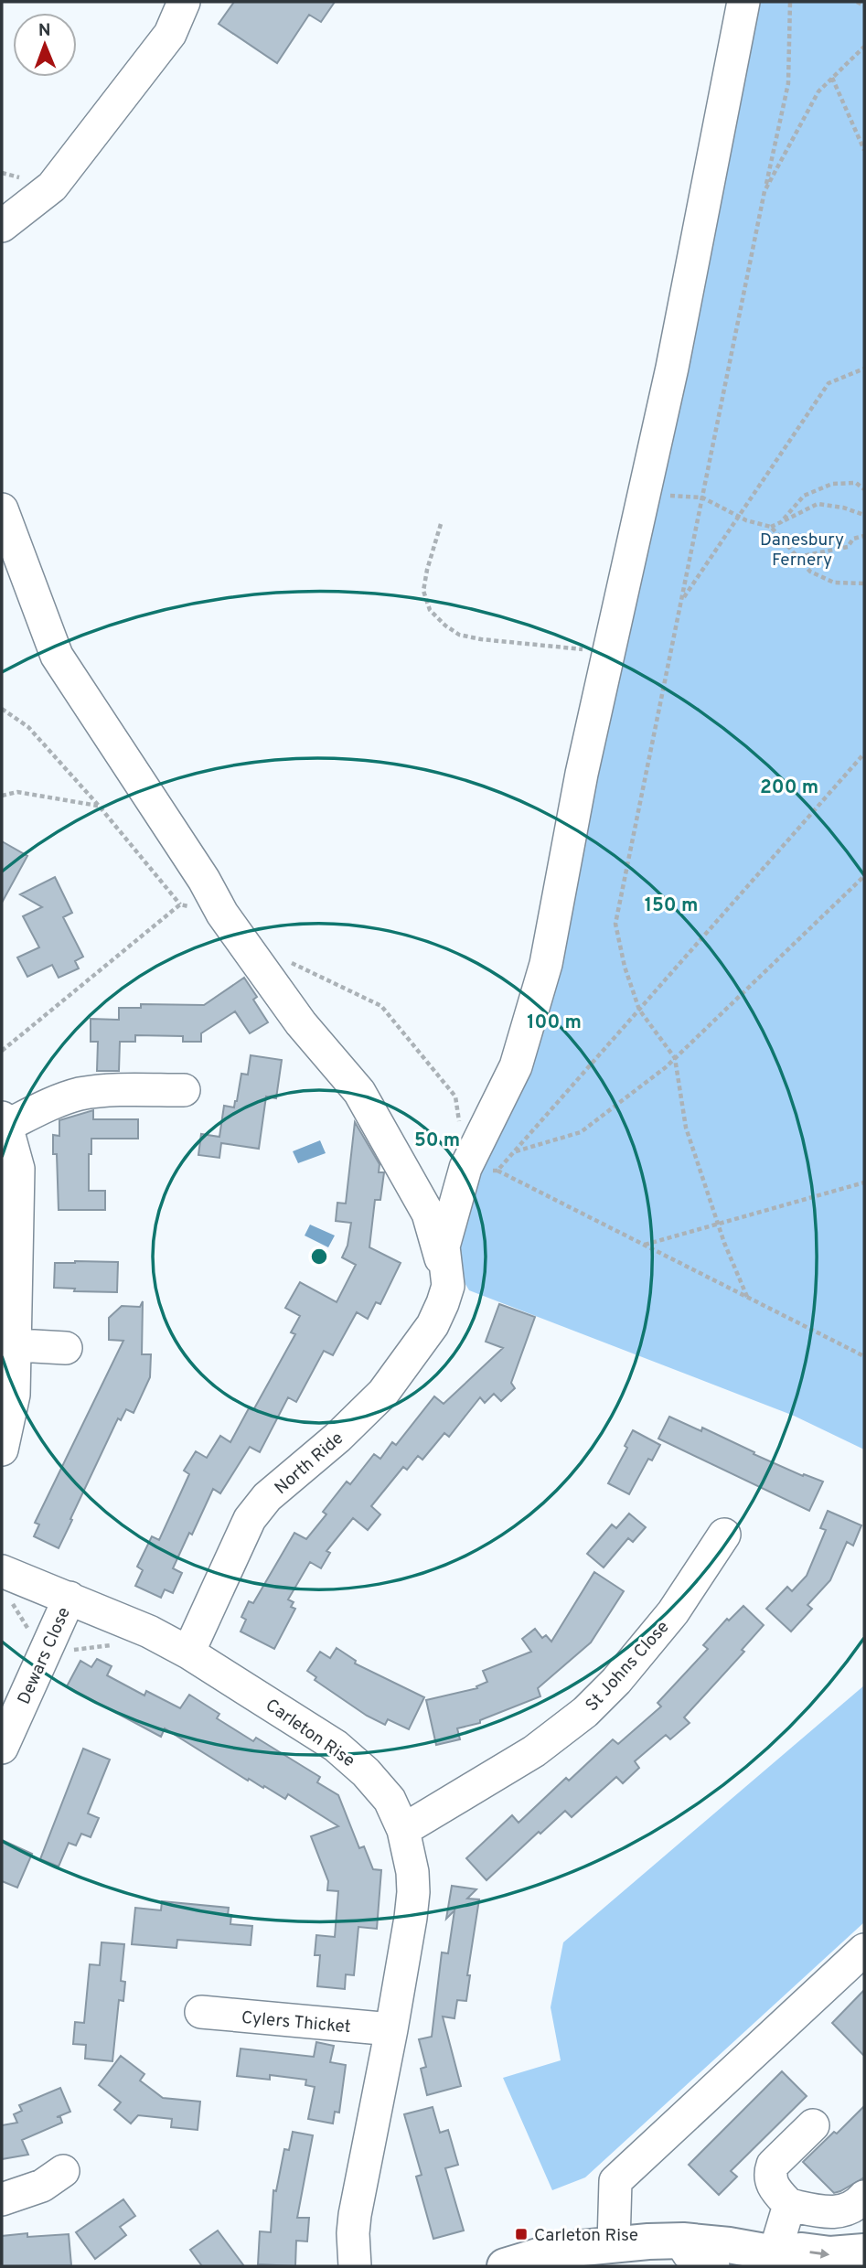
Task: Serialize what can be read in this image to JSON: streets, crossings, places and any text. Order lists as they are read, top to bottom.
{
  "streets": {
    "street": [
      "North Ride",
      "Dewars Close",
      "St Johns Close",
      "Carleton Rise",
      "Cylers Thicket"
    ]
  },
  "crossings": [
    ["North Ride", "Carleton Rise"],
    ["Dewars Close", "Carleton Rise"],
    ["St Johns Close", "Carleton Rise"],
    ["Carleton Rise", "Cylers Thicket"]
  ],
  "parks": ["Danesbury Fernery"],
  "places": {
    "transit": ["Carleton Rise"]
  },
  "north": "top",
  "rings": [
    "200 m",
    "150 m",
    "100 m",
    "50 m"
  ]
}
